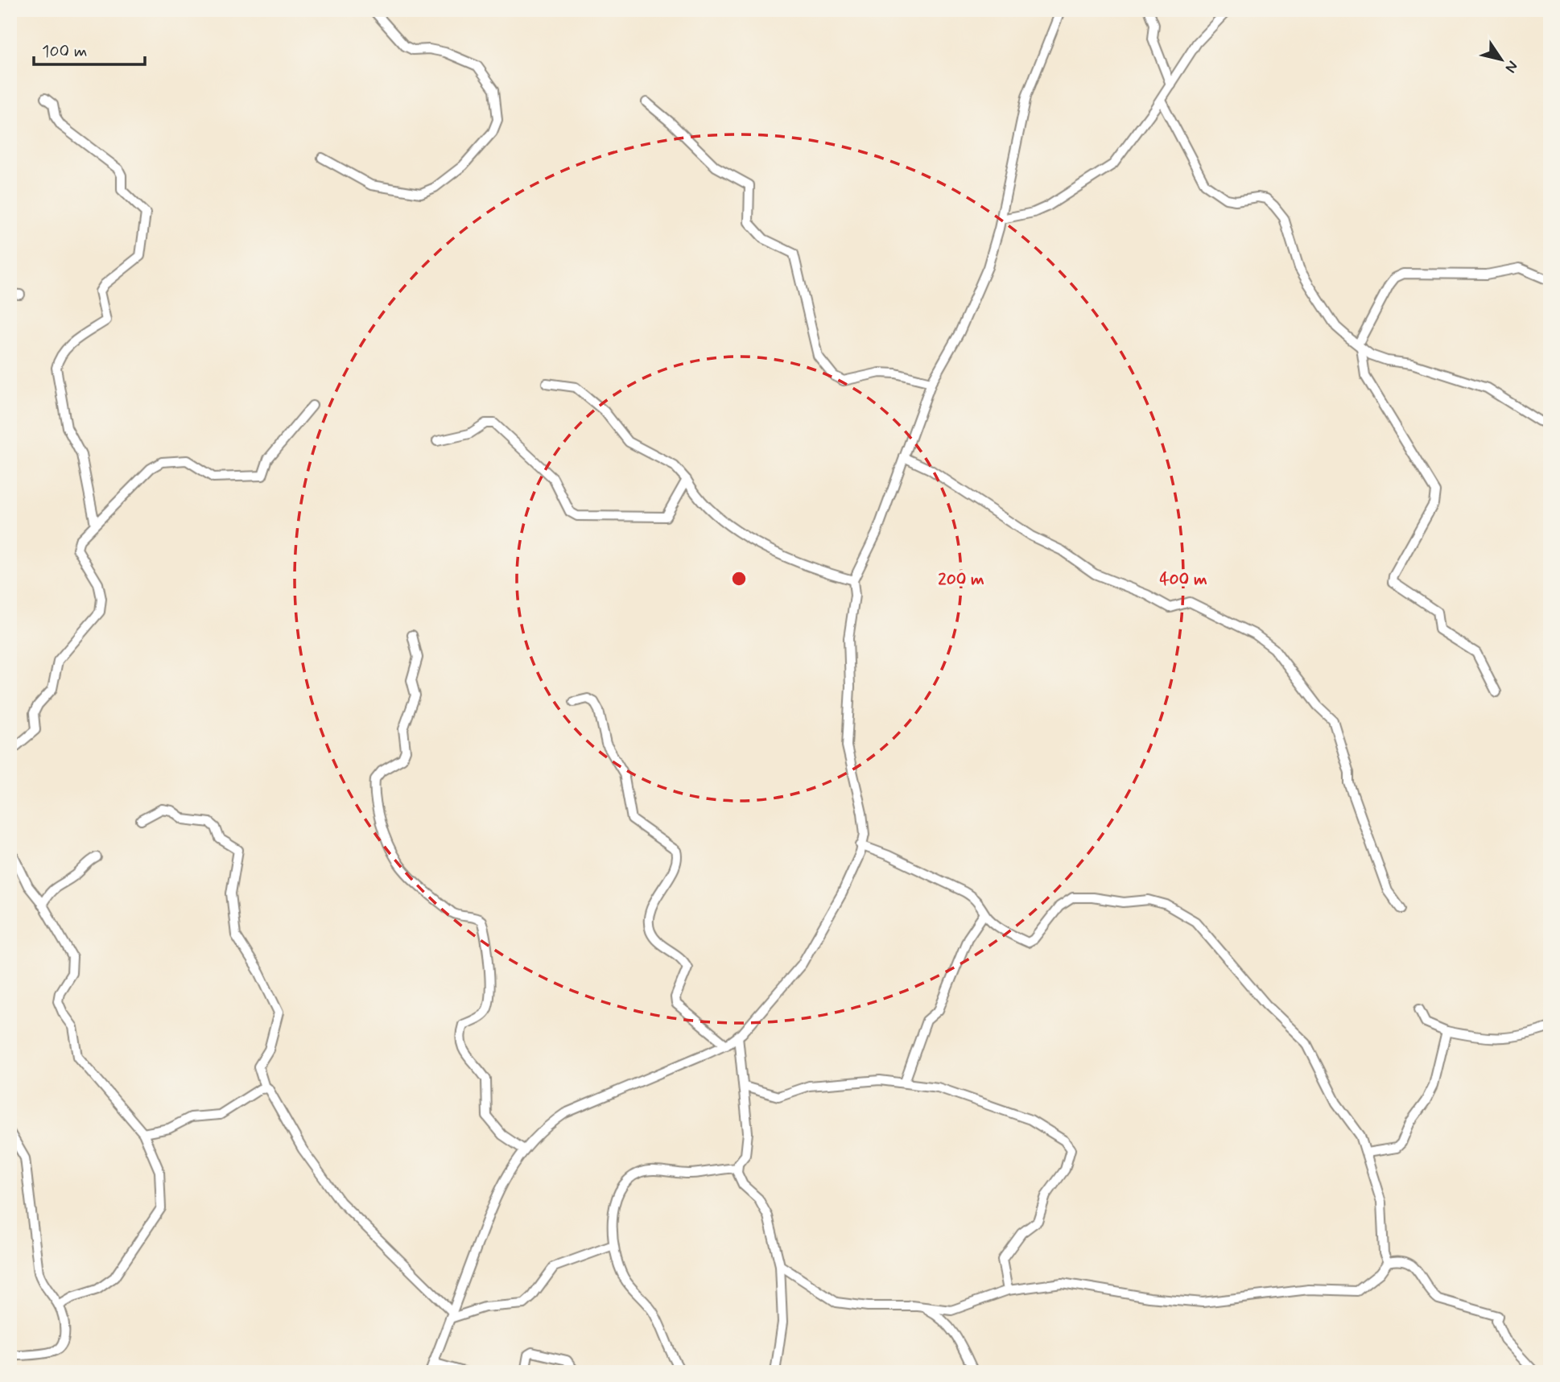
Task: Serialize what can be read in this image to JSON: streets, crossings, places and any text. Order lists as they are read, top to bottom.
{
  "scale_bar": "100 m",
  "north": "bottom right",
  "rings": ["200 m", "400 m"]
}
